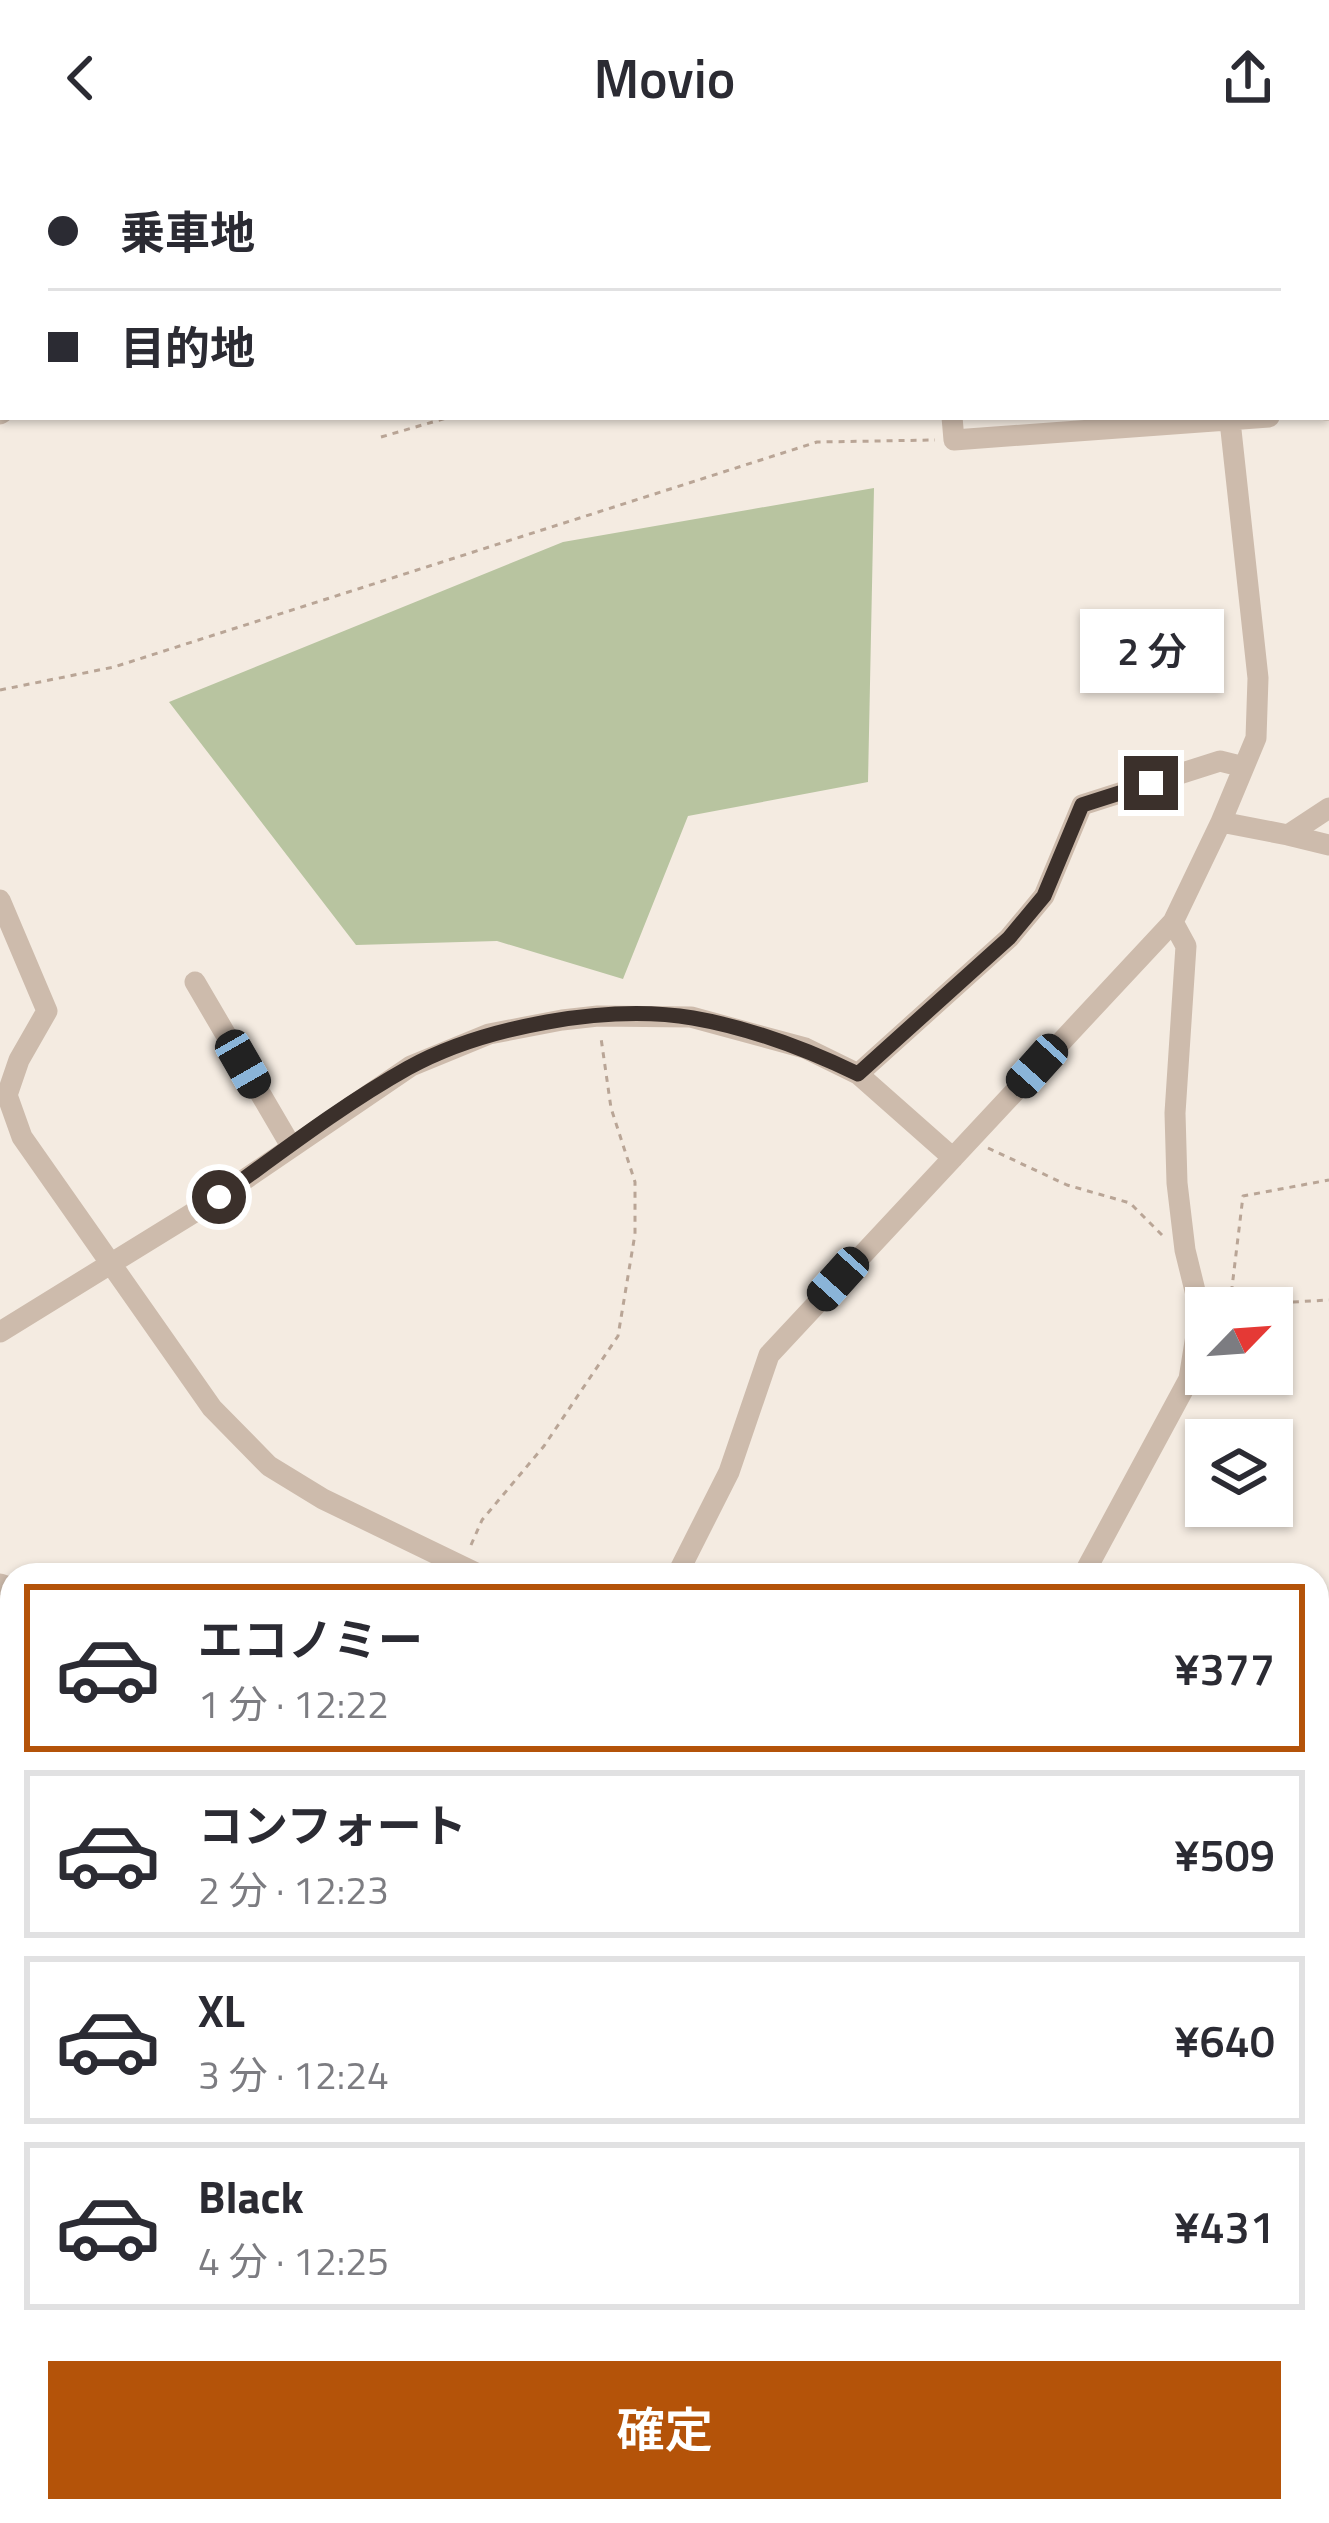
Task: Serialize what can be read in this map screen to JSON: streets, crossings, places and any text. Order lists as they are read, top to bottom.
{
  "north": "top right",
  "page": {
    "header": "Movio",
    "banner": ["乗車地", "目的地"],
    "bubble": "2 分",
    "list": [
      {
        "name": "エコノミー",
        "note": "1 分 · 12:22",
        "value": "¥377"
      },
      {
        "name": "コンフォート",
        "note": "2 分 · 12:23",
        "value": "¥509"
      },
      {
        "name": "XL",
        "note": "3 分 · 12:24",
        "value": "¥640"
      },
      {
        "name": "Black",
        "note": "4 分 · 12:25",
        "value": "¥431"
      }
    ],
    "buttons": "確定"
  }
}
